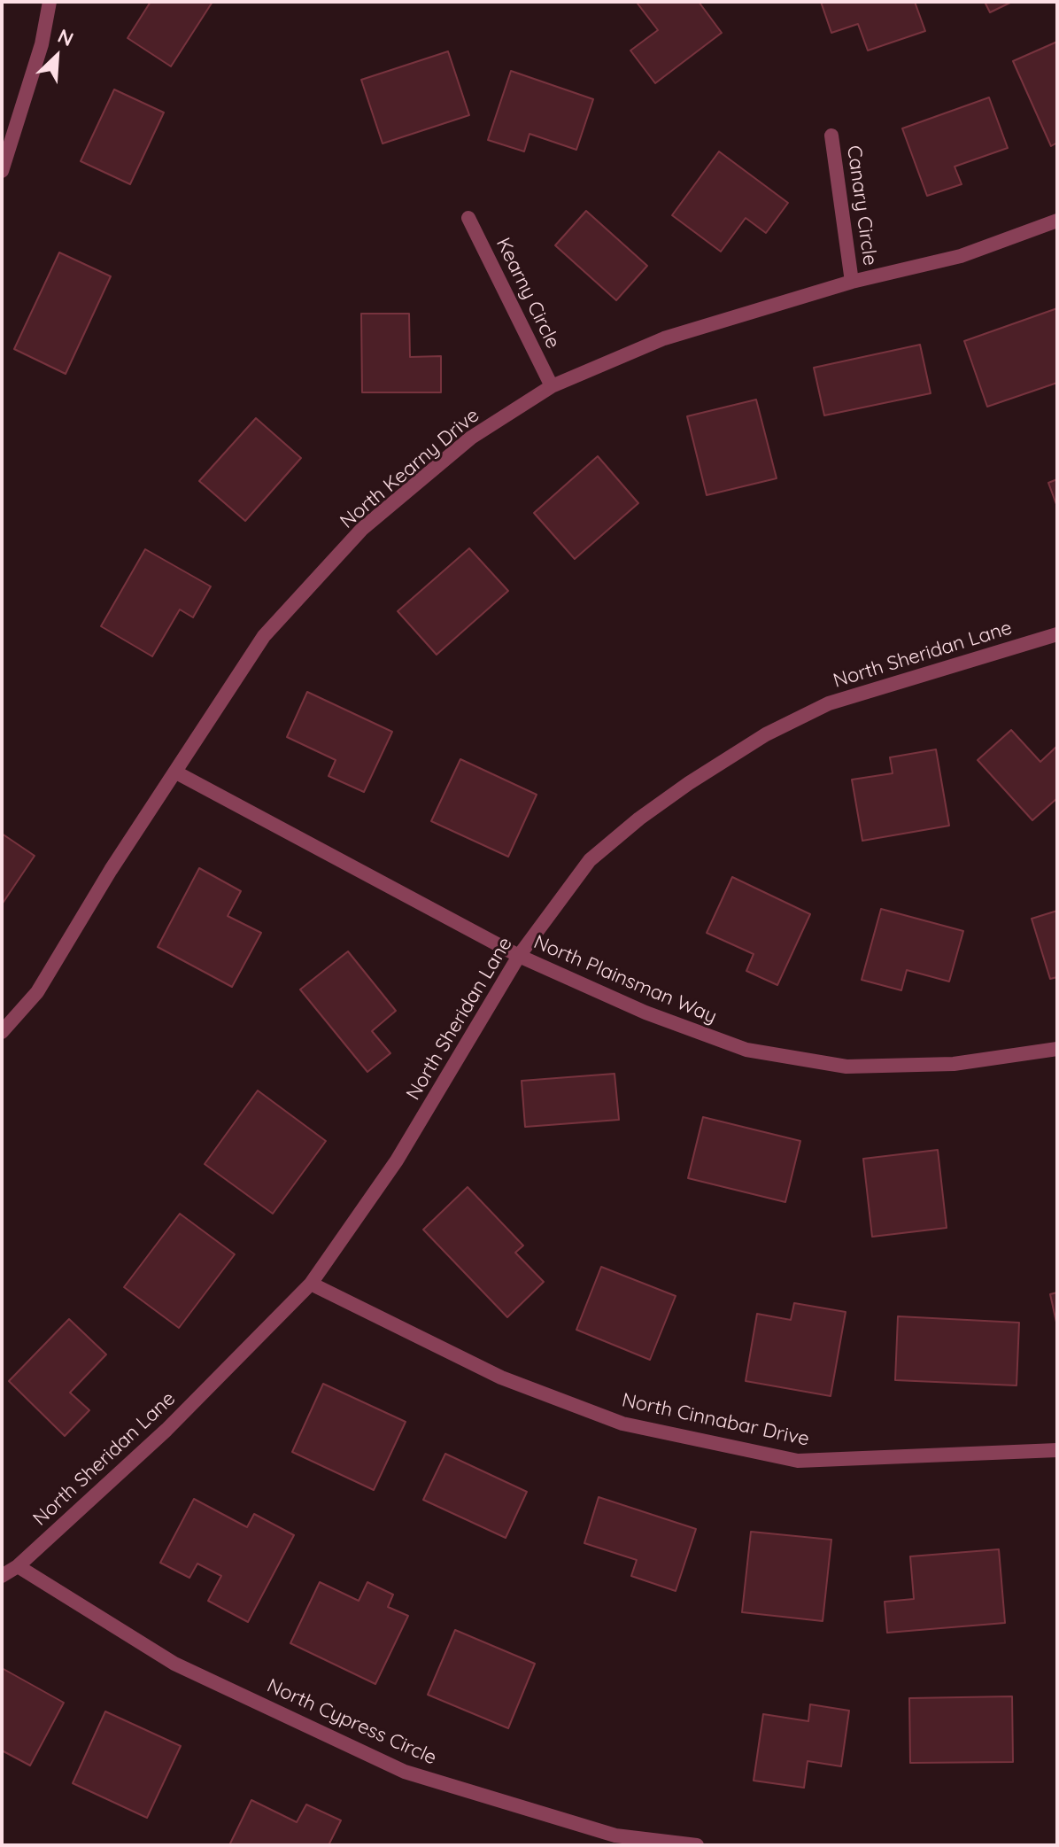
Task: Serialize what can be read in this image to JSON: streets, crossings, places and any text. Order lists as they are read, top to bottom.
{
  "streets": {
    "street": [
      "Canary Circle",
      "Kearny Circle",
      "North Kearny Drive",
      "North Sheridan Lane",
      "North Plainsman Way",
      "North Cinnabar Drive",
      "North Cypress Circle"
    ]
  },
  "crossings": [
    ["Canary Circle", "North Kearny Drive"],
    ["Kearny Circle", "North Kearny Drive"],
    ["North Kearny Drive", "North Plainsman Way"],
    ["North Sheridan Lane", "North Plainsman Way"],
    ["North Sheridan Lane", "North Cinnabar Drive"],
    ["North Sheridan Lane", "North Cypress Circle"]
  ],
  "north": "top right"
}
